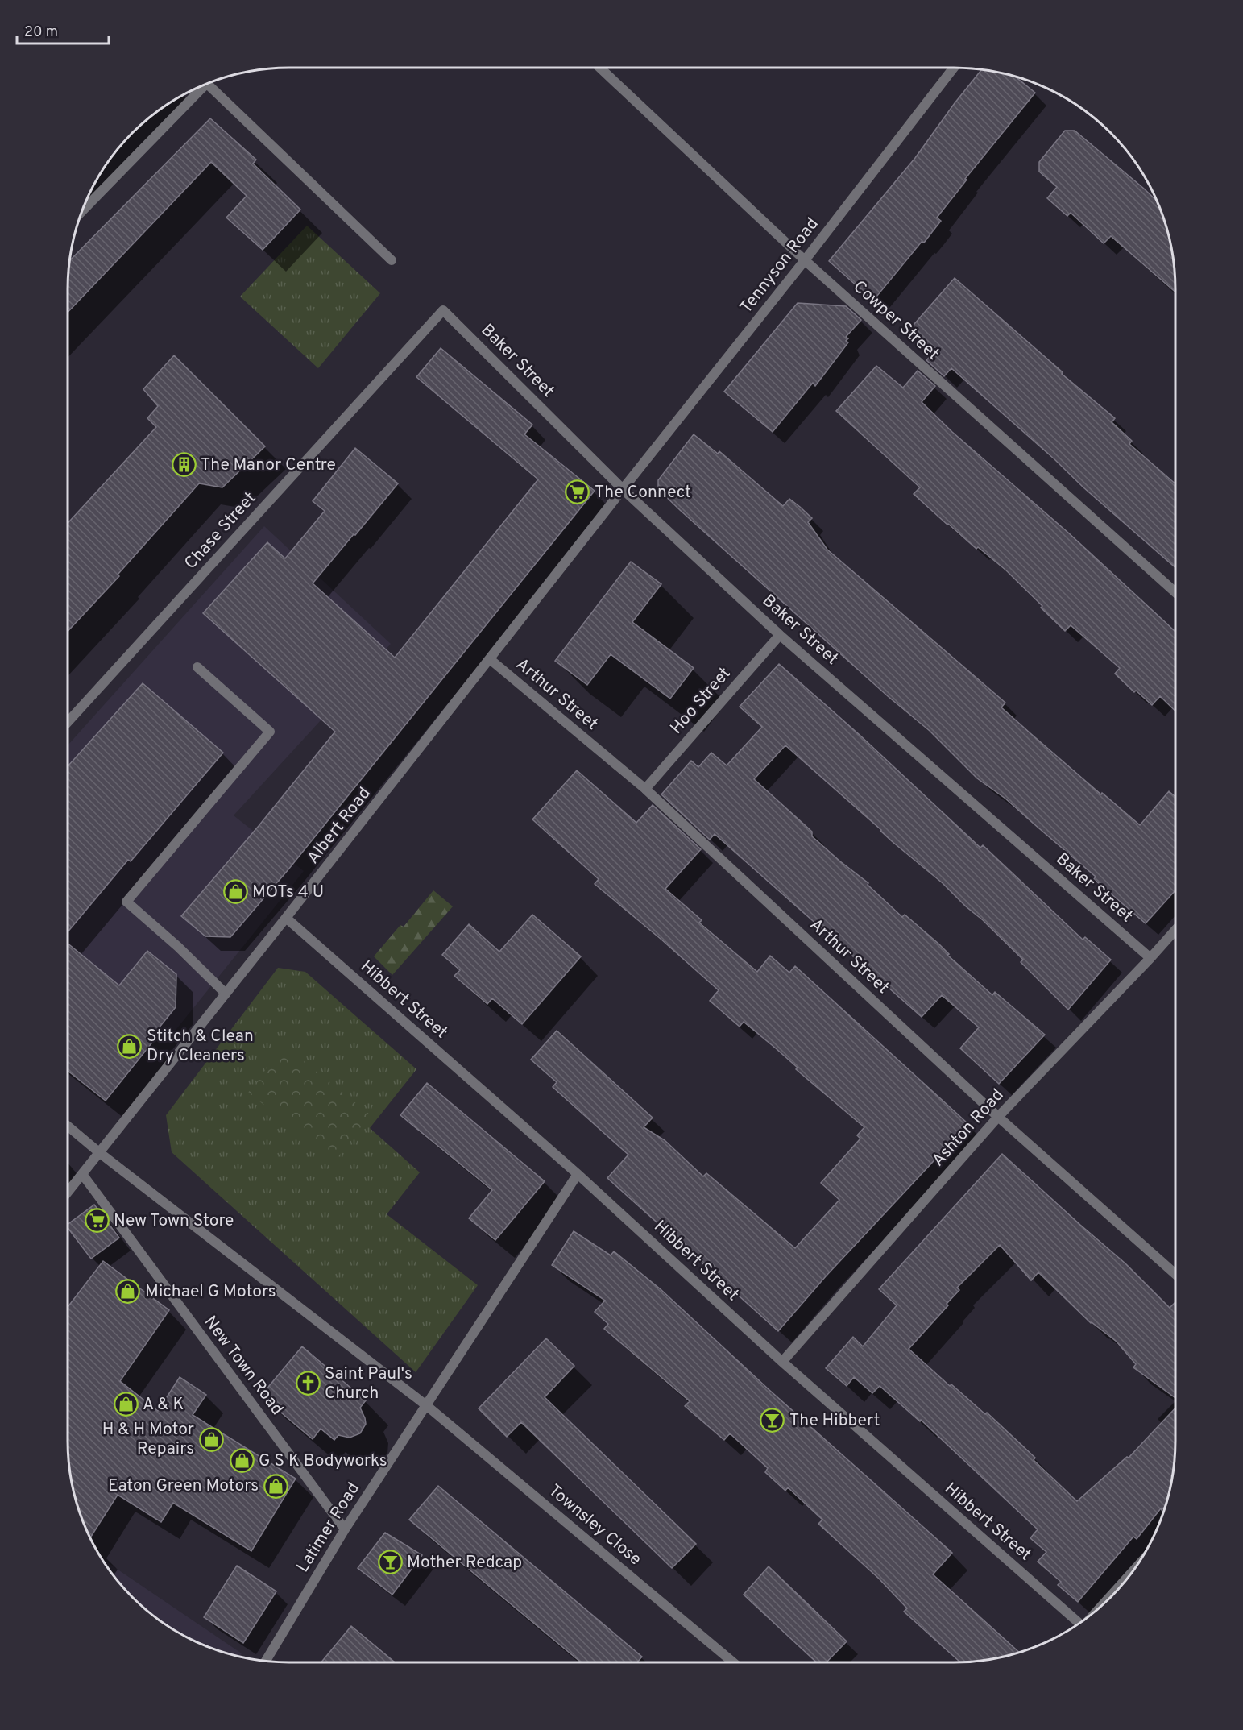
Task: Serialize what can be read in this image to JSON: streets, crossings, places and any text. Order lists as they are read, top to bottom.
{
  "streets": {
    "street": [
      "Tennyson Road",
      "Cowper Street",
      "Baker Street",
      "Chase Street",
      "Arthur Street",
      "Hoo Street",
      "Albert Road",
      "Hibbert Street",
      "Ashton Road",
      "New Town Road",
      "Townsley Close",
      "Latimer Road"
    ]
  },
  "crossings": [
    ["Tennyson Road", "Cowper Street"],
    ["Tennyson Road", "Baker Street"],
    ["Tennyson Road", "Albert Road"],
    ["Baker Street", "Chase Street"],
    ["Baker Street", "Hoo Street"],
    ["Baker Street", "Albert Road"],
    ["Baker Street", "Ashton Road"],
    ["Arthur Street", "Hoo Street"],
    ["Arthur Street", "Albert Road"],
    ["Arthur Street", "Ashton Road"],
    ["Albert Road", "Hibbert Street"],
    ["Albert Road", "New Town Road"],
    ["Albert Road", "Townsley Close"],
    ["Hibbert Street", "Ashton Road"],
    ["Hibbert Street", "Latimer Road"],
    ["New Town Road", "Latimer Road"],
    ["Townsley Close", "Latimer Road"]
  ],
  "places": {
    "building": ["The Manor Centre"],
    "supermarket": ["The Connect", "New Town Store"],
    "shop": [
      "MOTs 4 U",
      "Stitch & Clean Dry Cleaners",
      "Michael G Motors",
      "A & K",
      "H & H Motor Repairs",
      "G S K Bodyworks",
      "Eaton Green Motors"
    ],
    "church": ["Saint Paul's Church"],
    "bar": ["The Hibbert", "Mother Redcap"]
  },
  "scale_bar": "20 m"
}
